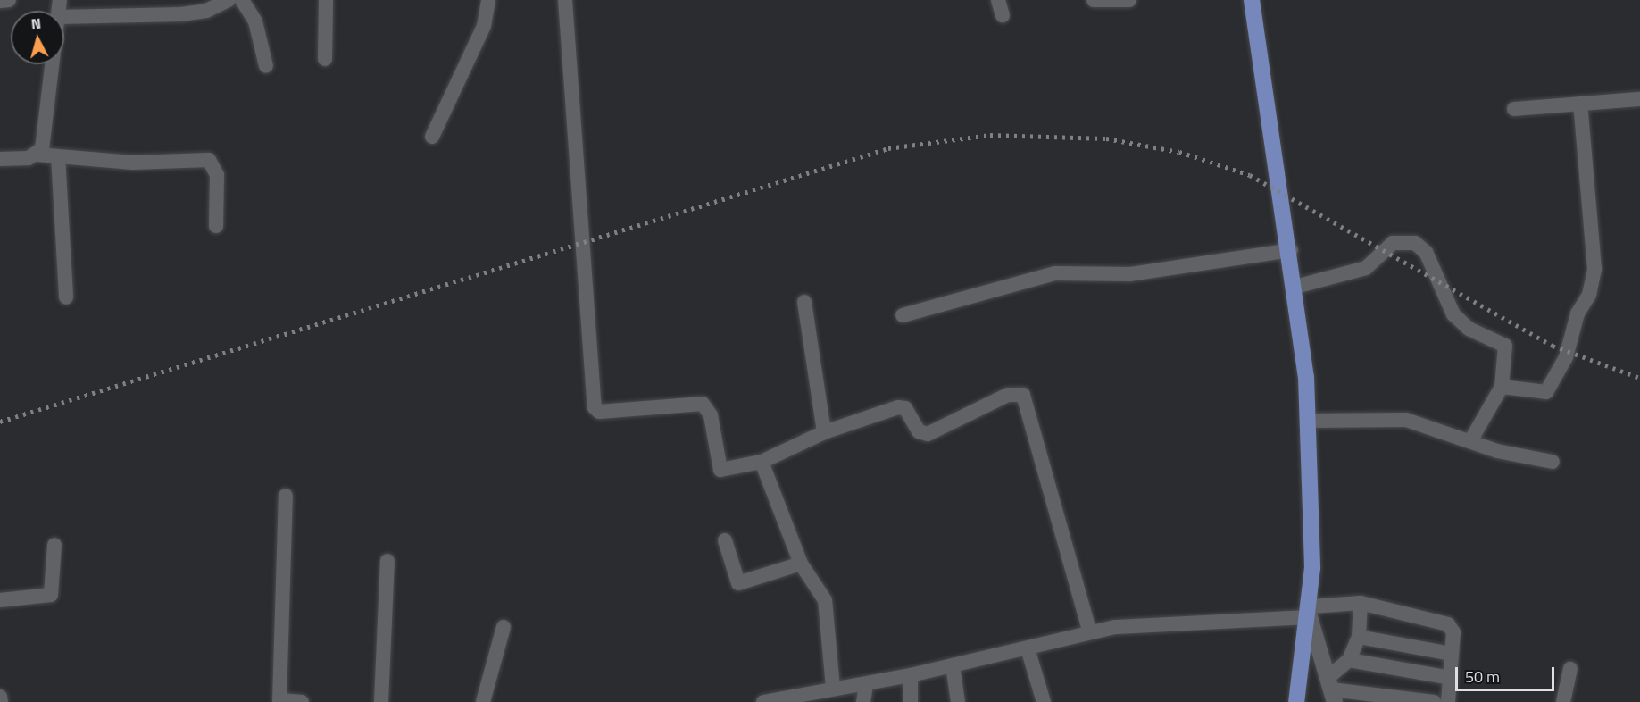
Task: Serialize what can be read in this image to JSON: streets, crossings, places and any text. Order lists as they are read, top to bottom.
{
  "scale_bar": "50 m",
  "north": "top"
}
